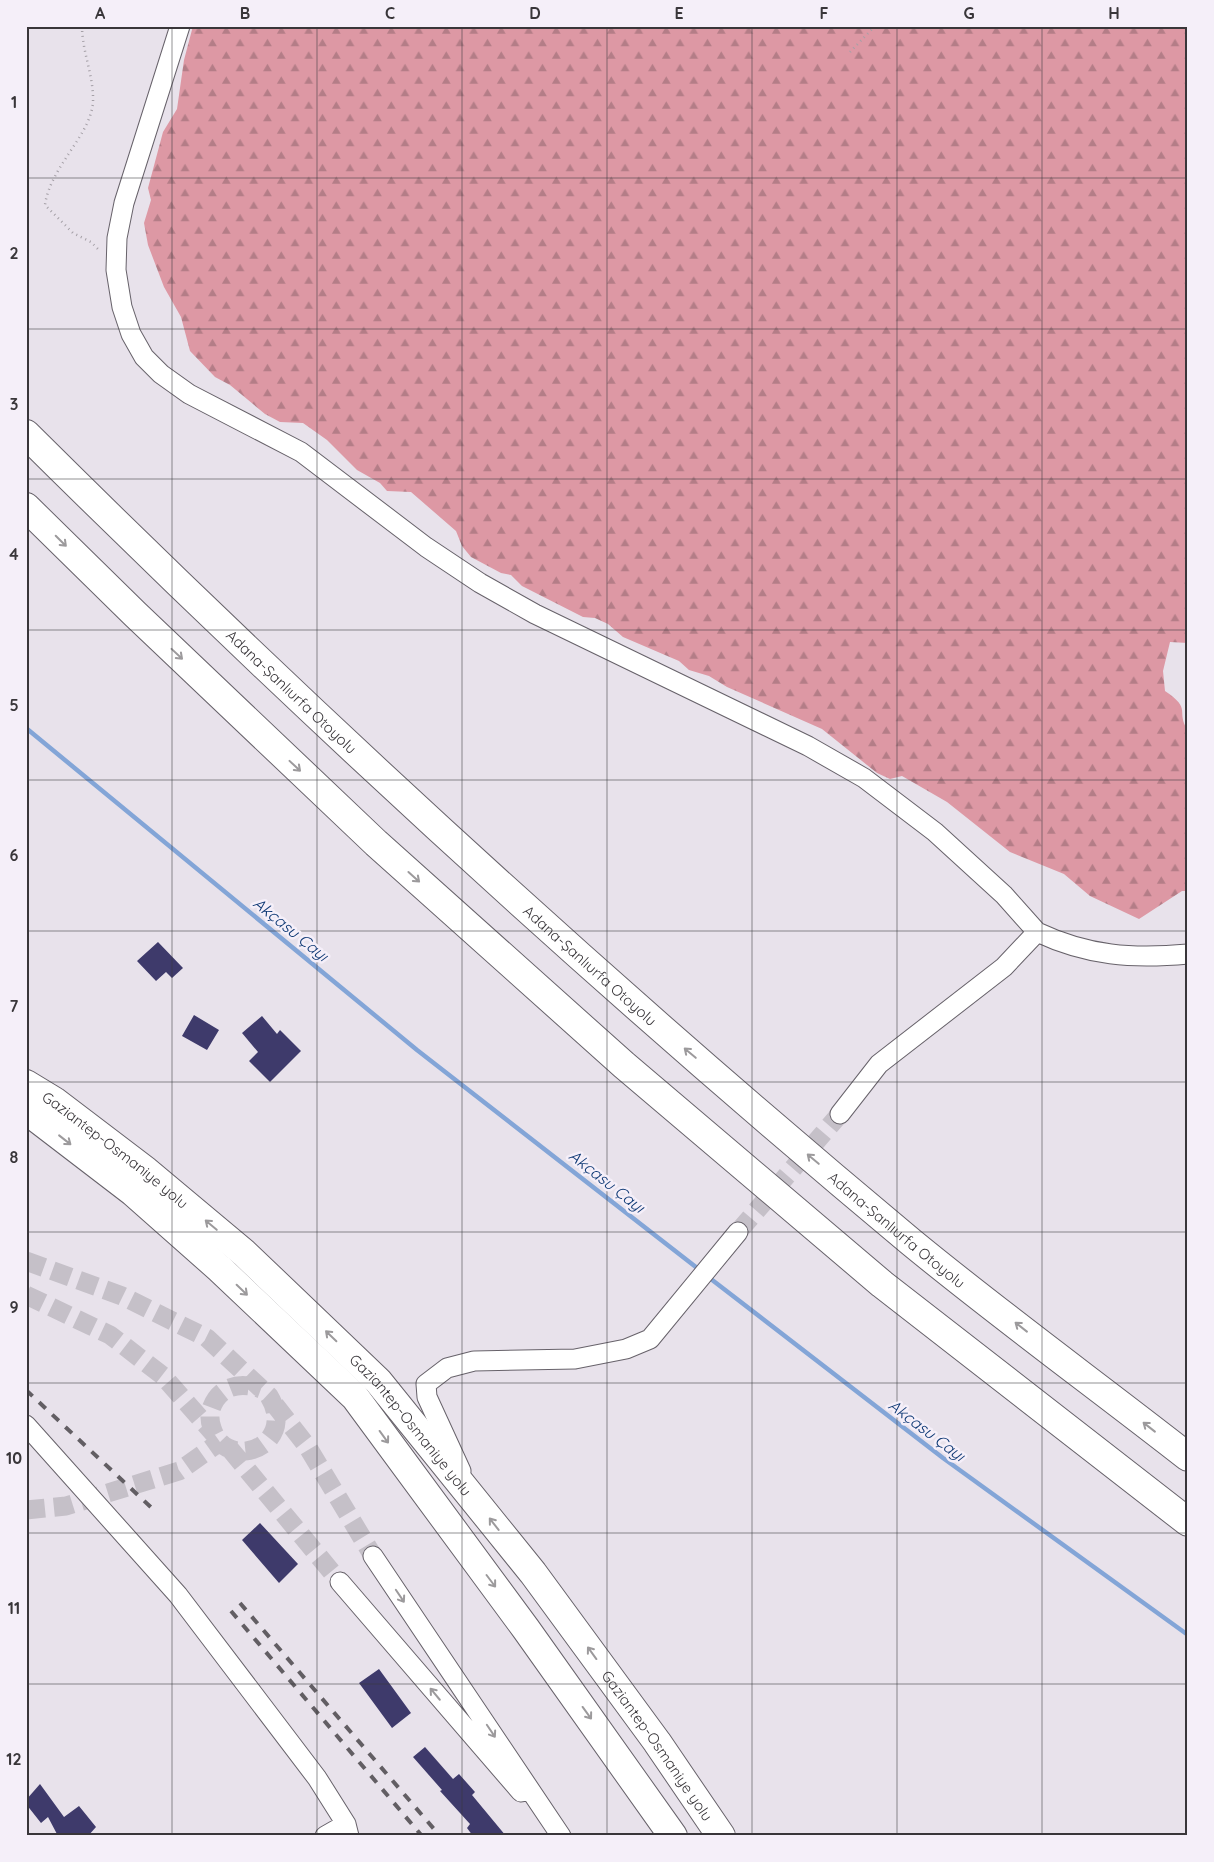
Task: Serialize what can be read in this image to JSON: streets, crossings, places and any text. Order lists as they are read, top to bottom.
{
  "streets": {
    "highway": ["Adana-Şanlıurfa Otoyolu", "Gaziantep-Osmaniye yolu"]
  },
  "water": ["Akçasu Çayı"],
  "grid": {
    "columns": [
      "A",
      "B",
      "C",
      "D",
      "E",
      "F",
      "G",
      "H"
    ],
    "rows": [
      "1",
      "2",
      "3",
      "4",
      "5",
      "6",
      "7",
      "8",
      "9",
      "10",
      "11",
      "12"
    ]
  }
}
